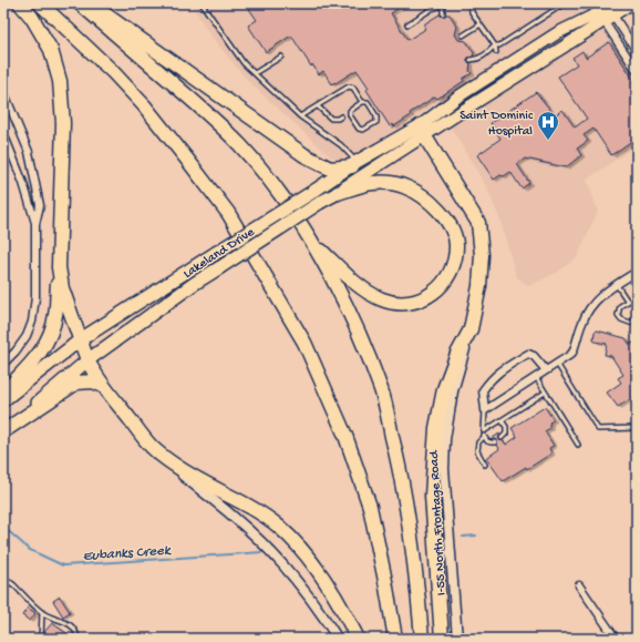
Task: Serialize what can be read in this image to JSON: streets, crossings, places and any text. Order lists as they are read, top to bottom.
{
  "streets": {
    "highway": ["Lakeland Drive"],
    "street": ["I-55 North Frontage Road"]
  },
  "water": ["Eubanks Creek"],
  "places": {
    "hospital": ["Saint Dominic Hospital"]
  }
}
